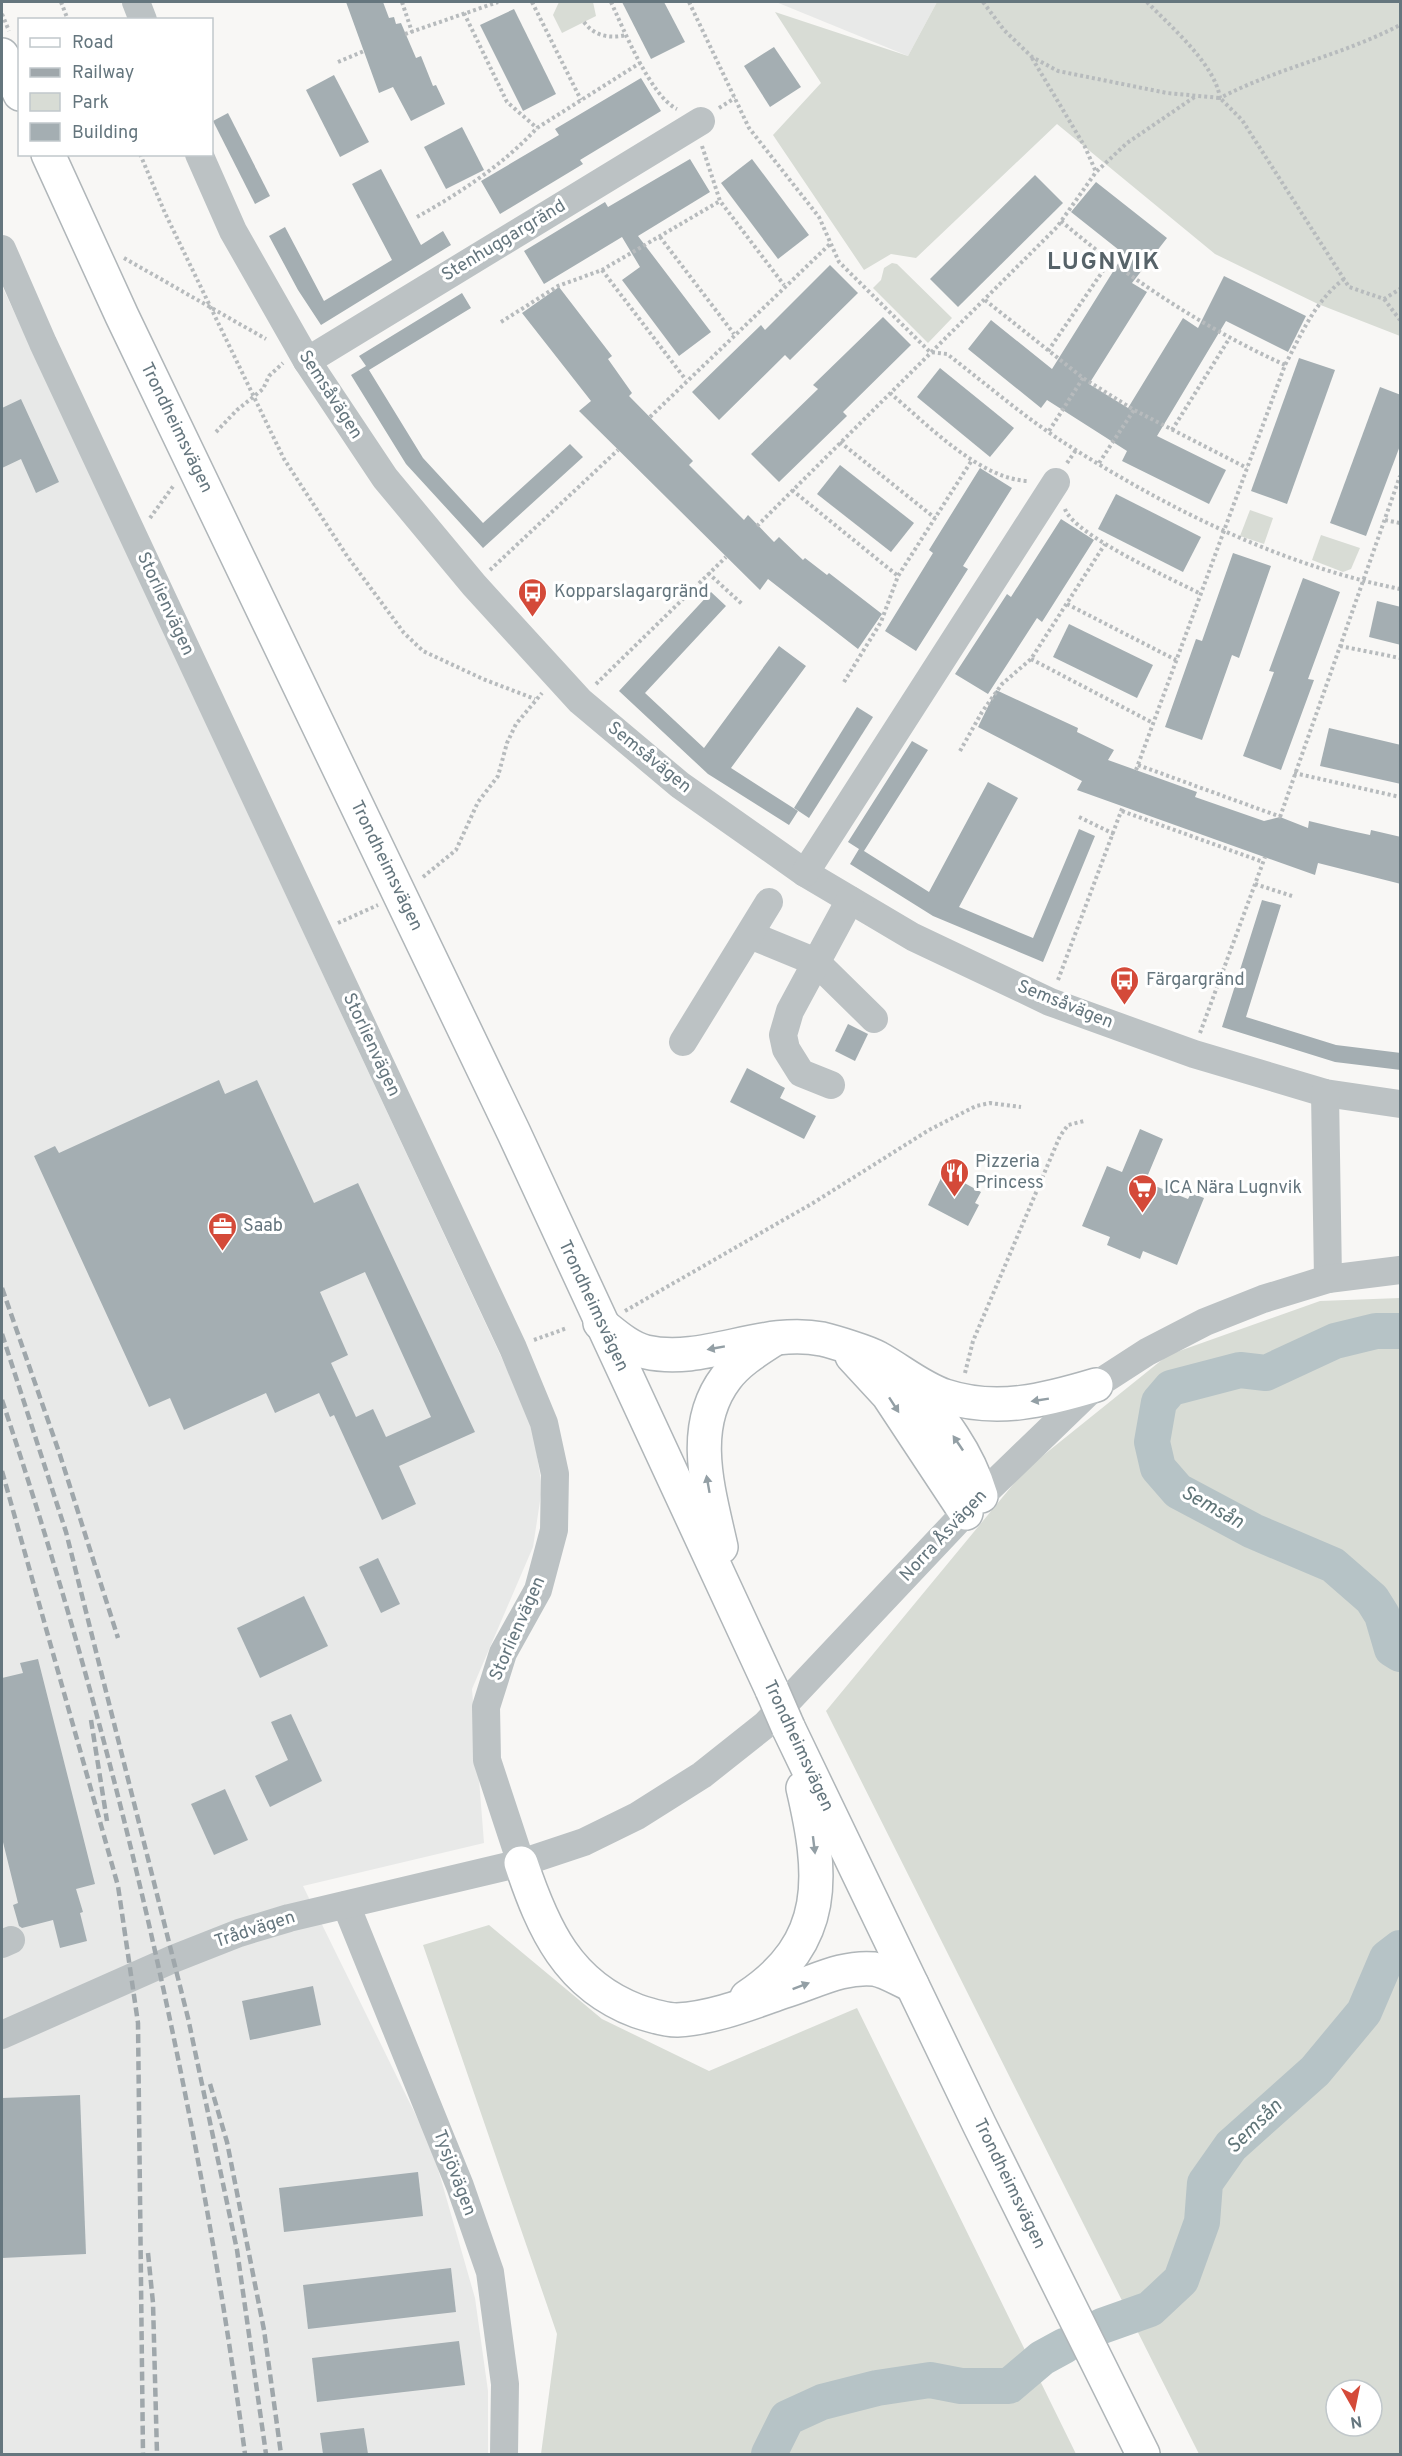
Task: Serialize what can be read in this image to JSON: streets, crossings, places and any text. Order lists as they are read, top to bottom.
{
  "streets": {
    "main road": ["Trondheimsvägen"],
    "street": [
      "Stenhuggargränd",
      "Semsåvägen",
      "Storlienvägen",
      "Norra Åsvägen",
      "Trådvägen",
      "Tysjövägen"
    ]
  },
  "crossings": [
    ["Stenhuggargränd", "Semsåvägen"],
    ["Trondheimsvägen", "Norra Åsvägen"],
    ["Storlienvägen", "Norra Åsvägen"],
    ["Storlienvägen", "Trådvägen"],
    ["Norra Åsvägen", "Trådvägen"],
    ["Trådvägen", "Tysjövägen"]
  ],
  "districts": ["LUGNVIK"],
  "water": ["Semsån"],
  "places": {
    "bus stop": ["Kopparslagargränd", "Färgargränd"],
    "restaurant": ["Pizzeria Princess"],
    "supermarket": ["ICA Nära Lugnvik"],
    "office": ["Saab"]
  },
  "legend": [
    "Road",
    "Railway",
    "Park",
    "Building"
  ],
  "north": "bottom"
}
